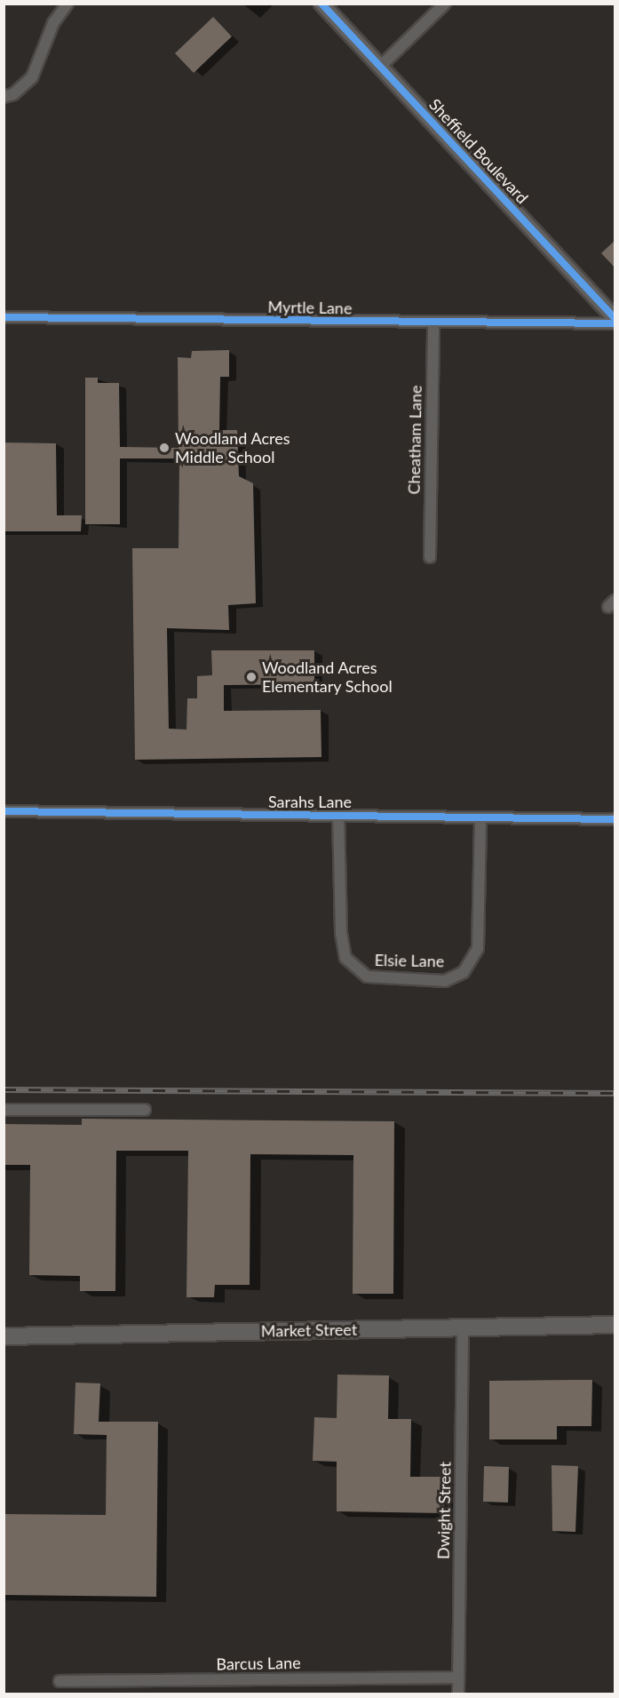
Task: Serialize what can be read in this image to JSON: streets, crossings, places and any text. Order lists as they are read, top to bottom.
{
  "streets": {
    "main road": ["Market Street"],
    "street": [
      "Sheffield Boulevard",
      "Myrtle Lane",
      "Cheatham Lane",
      "Sarahs Lane",
      "Elsie Lane",
      "Dwight Street",
      "Barcus Lane"
    ]
  },
  "crossings": [
    ["Myrtle Lane", "Cheatham Lane"],
    ["Sarahs Lane", "Elsie Lane"],
    ["Market Street", "Dwight Street"],
    ["Dwight Street", "Barcus Lane"]
  ],
  "places": ["Woodland Acres Middle School", "Woodland Acres Elementary School"]
}
